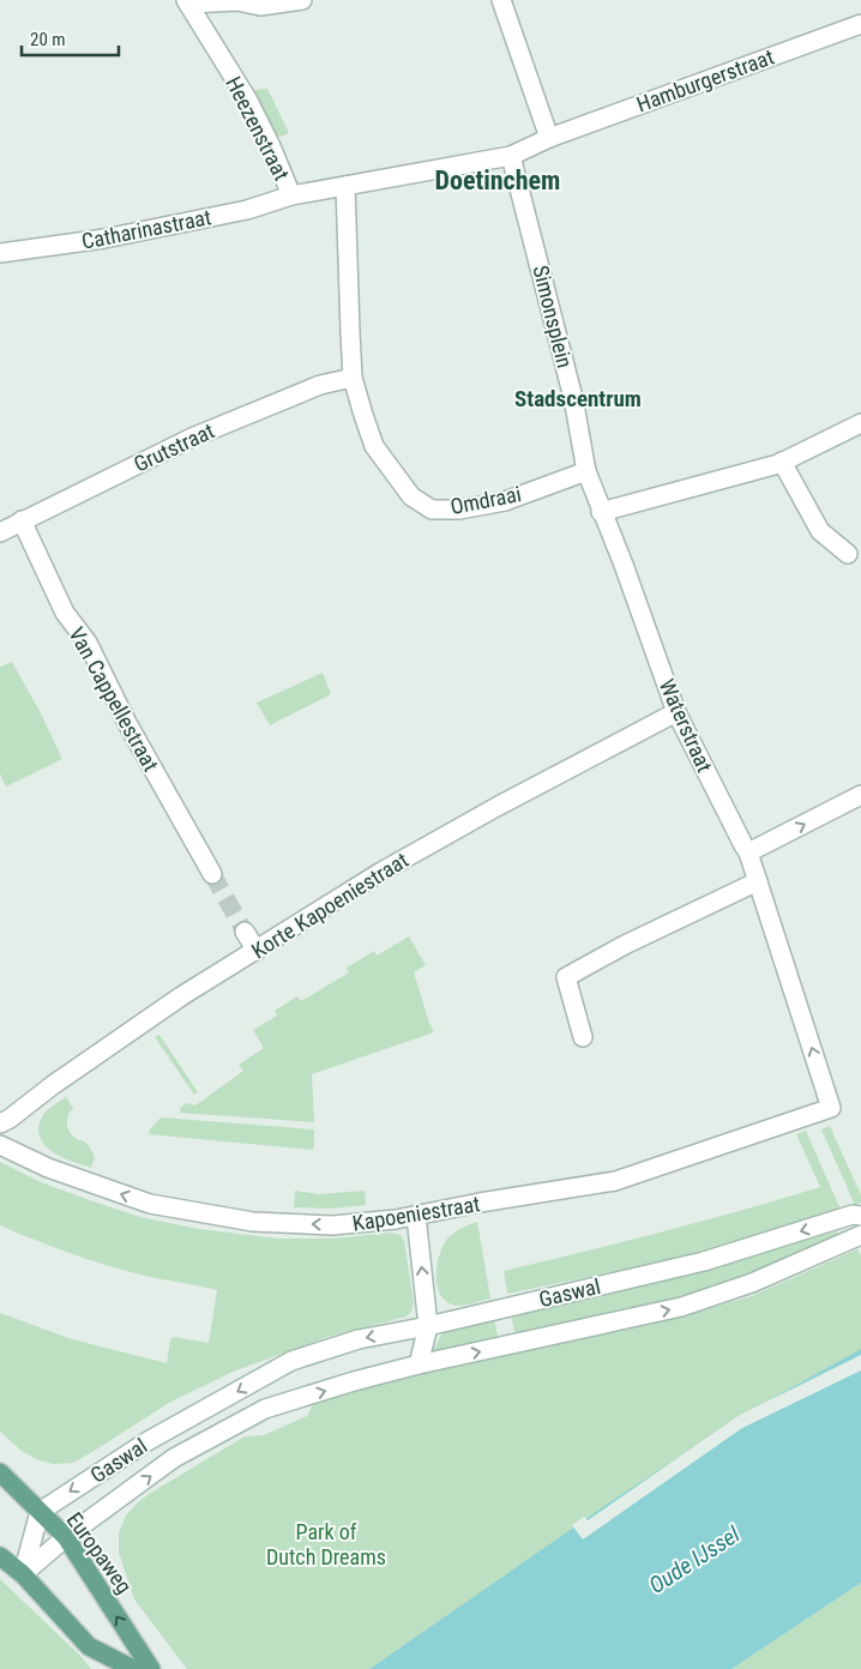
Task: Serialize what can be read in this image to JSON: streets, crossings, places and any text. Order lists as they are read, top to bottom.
{
  "streets": {
    "main road": ["Europaweg"],
    "street": [
      "Hamburgerstraat",
      "Heezenstraat",
      "Catharinastraat",
      "Simonsplein",
      "Grutstraat",
      "Omdraai",
      "Van Cappellestraat",
      "Waterstraat",
      "Korte Kapoeniestraat",
      "Kapoeniestraat",
      "Gaswal"
    ]
  },
  "crossings": [
    ["Heezenstraat", "Catharinastraat"],
    ["Simonsplein", "Omdraai"],
    ["Simonsplein", "Waterstraat"],
    ["Grutstraat", "Omdraai"],
    ["Grutstraat", "Van Cappellestraat"],
    ["Waterstraat", "Korte Kapoeniestraat"],
    ["Waterstraat", "Kapoeniestraat"],
    ["Gaswal", "Europaweg"]
  ],
  "one_way": ["Waterstraat", "Kapoeniestraat"],
  "districts": ["Doetinchem", "Stadscentrum"],
  "water": ["Oude IJssel"],
  "parks": ["Park of Dutch Dreams"],
  "scale_bar": "20 m"
}
